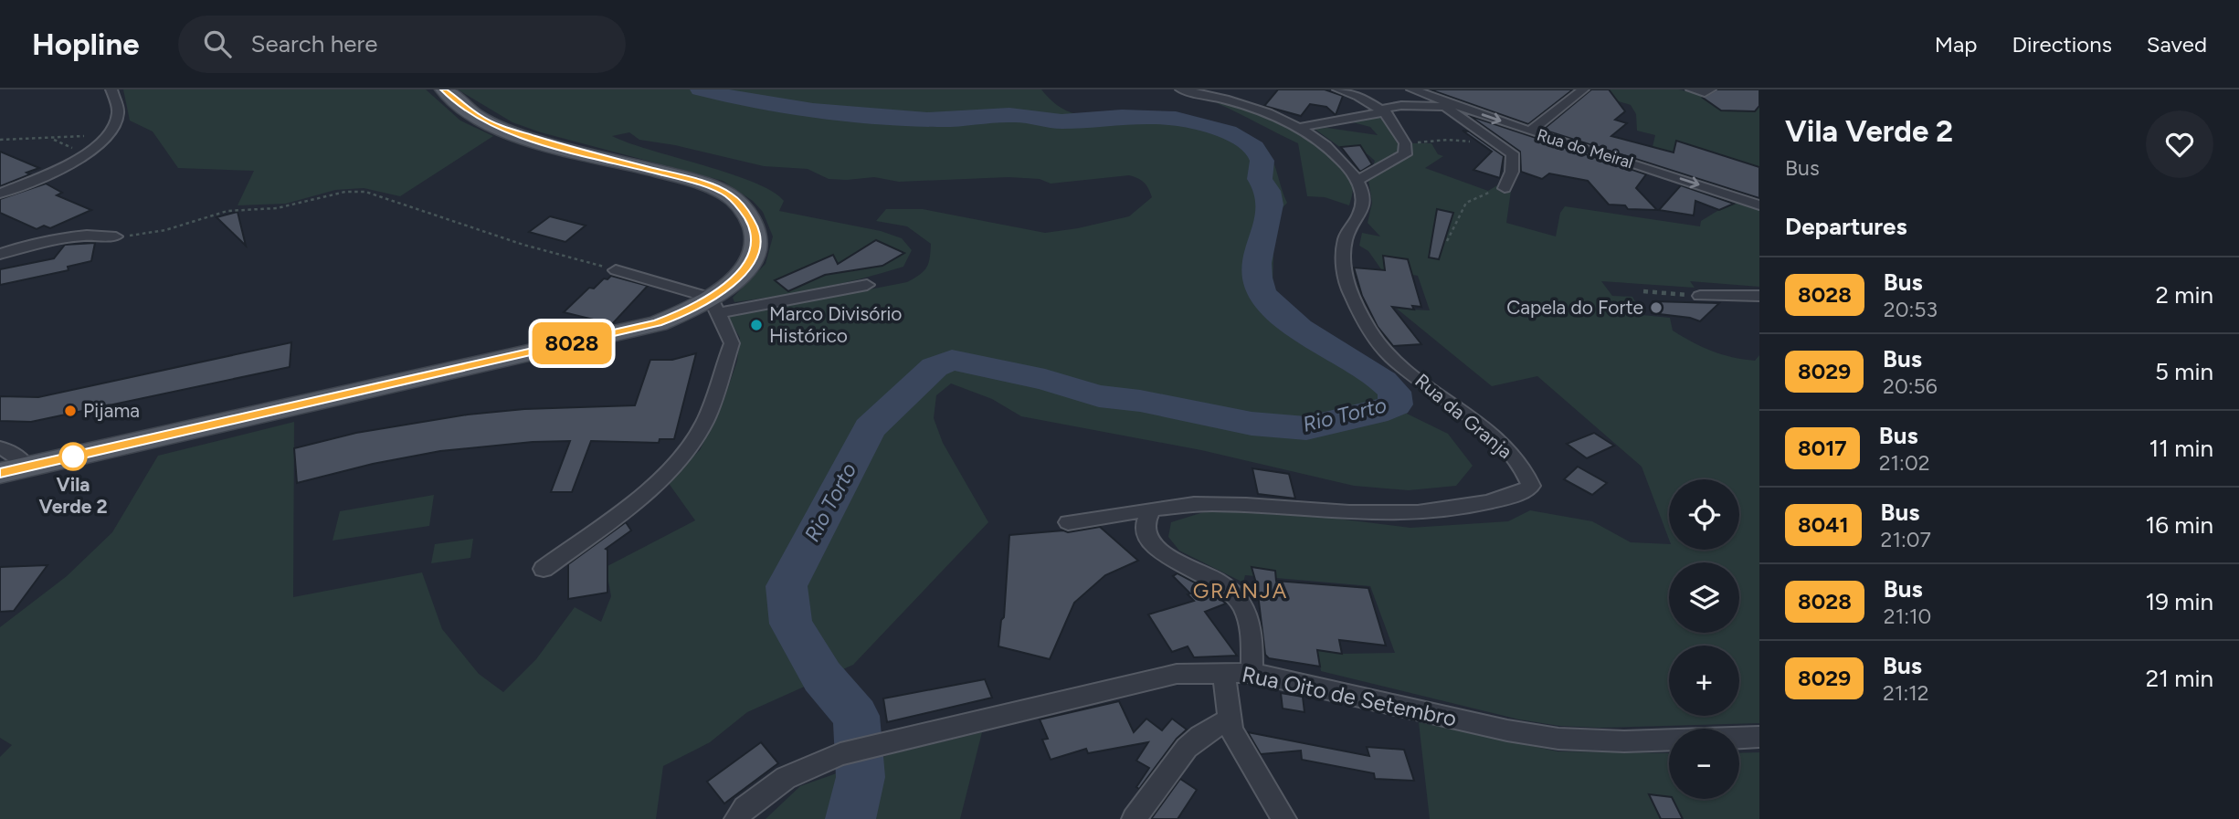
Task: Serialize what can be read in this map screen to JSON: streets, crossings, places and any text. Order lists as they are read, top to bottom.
{
  "streets": {
    "street": ["Rua do Meiral", "Rua da Granja", "Rua Oito de Setembro"]
  },
  "districts": ["GRANJA"],
  "water": ["Rio Torto"],
  "places": [
    "Capela do Forte",
    "Marco Divisório Histórico",
    "Pijama",
    "Vila Verde 2"
  ],
  "lines": ["bus line 8028"],
  "page": {
    "header": "Hopline",
    "search": "Search here",
    "nav": ["Map", "Directions", "Saved"],
    "on_map": "8028",
    "heading": [
      ["Vila Verde 2", "Bus"],
      "Departures"
    ],
    "list": [
      {
        "mark": "8028",
        "name": "Bus",
        "note": "20:53",
        "value": "2 min"
      },
      {
        "mark": "8029",
        "name": "Bus",
        "note": "20:56",
        "value": "5 min"
      },
      {
        "mark": "8017",
        "name": "Bus",
        "note": "21:02",
        "value": "11 min"
      },
      {
        "mark": "8041",
        "name": "Bus",
        "note": "21:07",
        "value": "16 min"
      },
      {
        "mark": "8028",
        "name": "Bus",
        "note": "21:10",
        "value": "19 min"
      },
      {
        "mark": "8029",
        "name": "Bus",
        "note": "21:12",
        "value": "21 min"
      }
    ],
    "map_buttons": ["+", "−"]
  }
}
